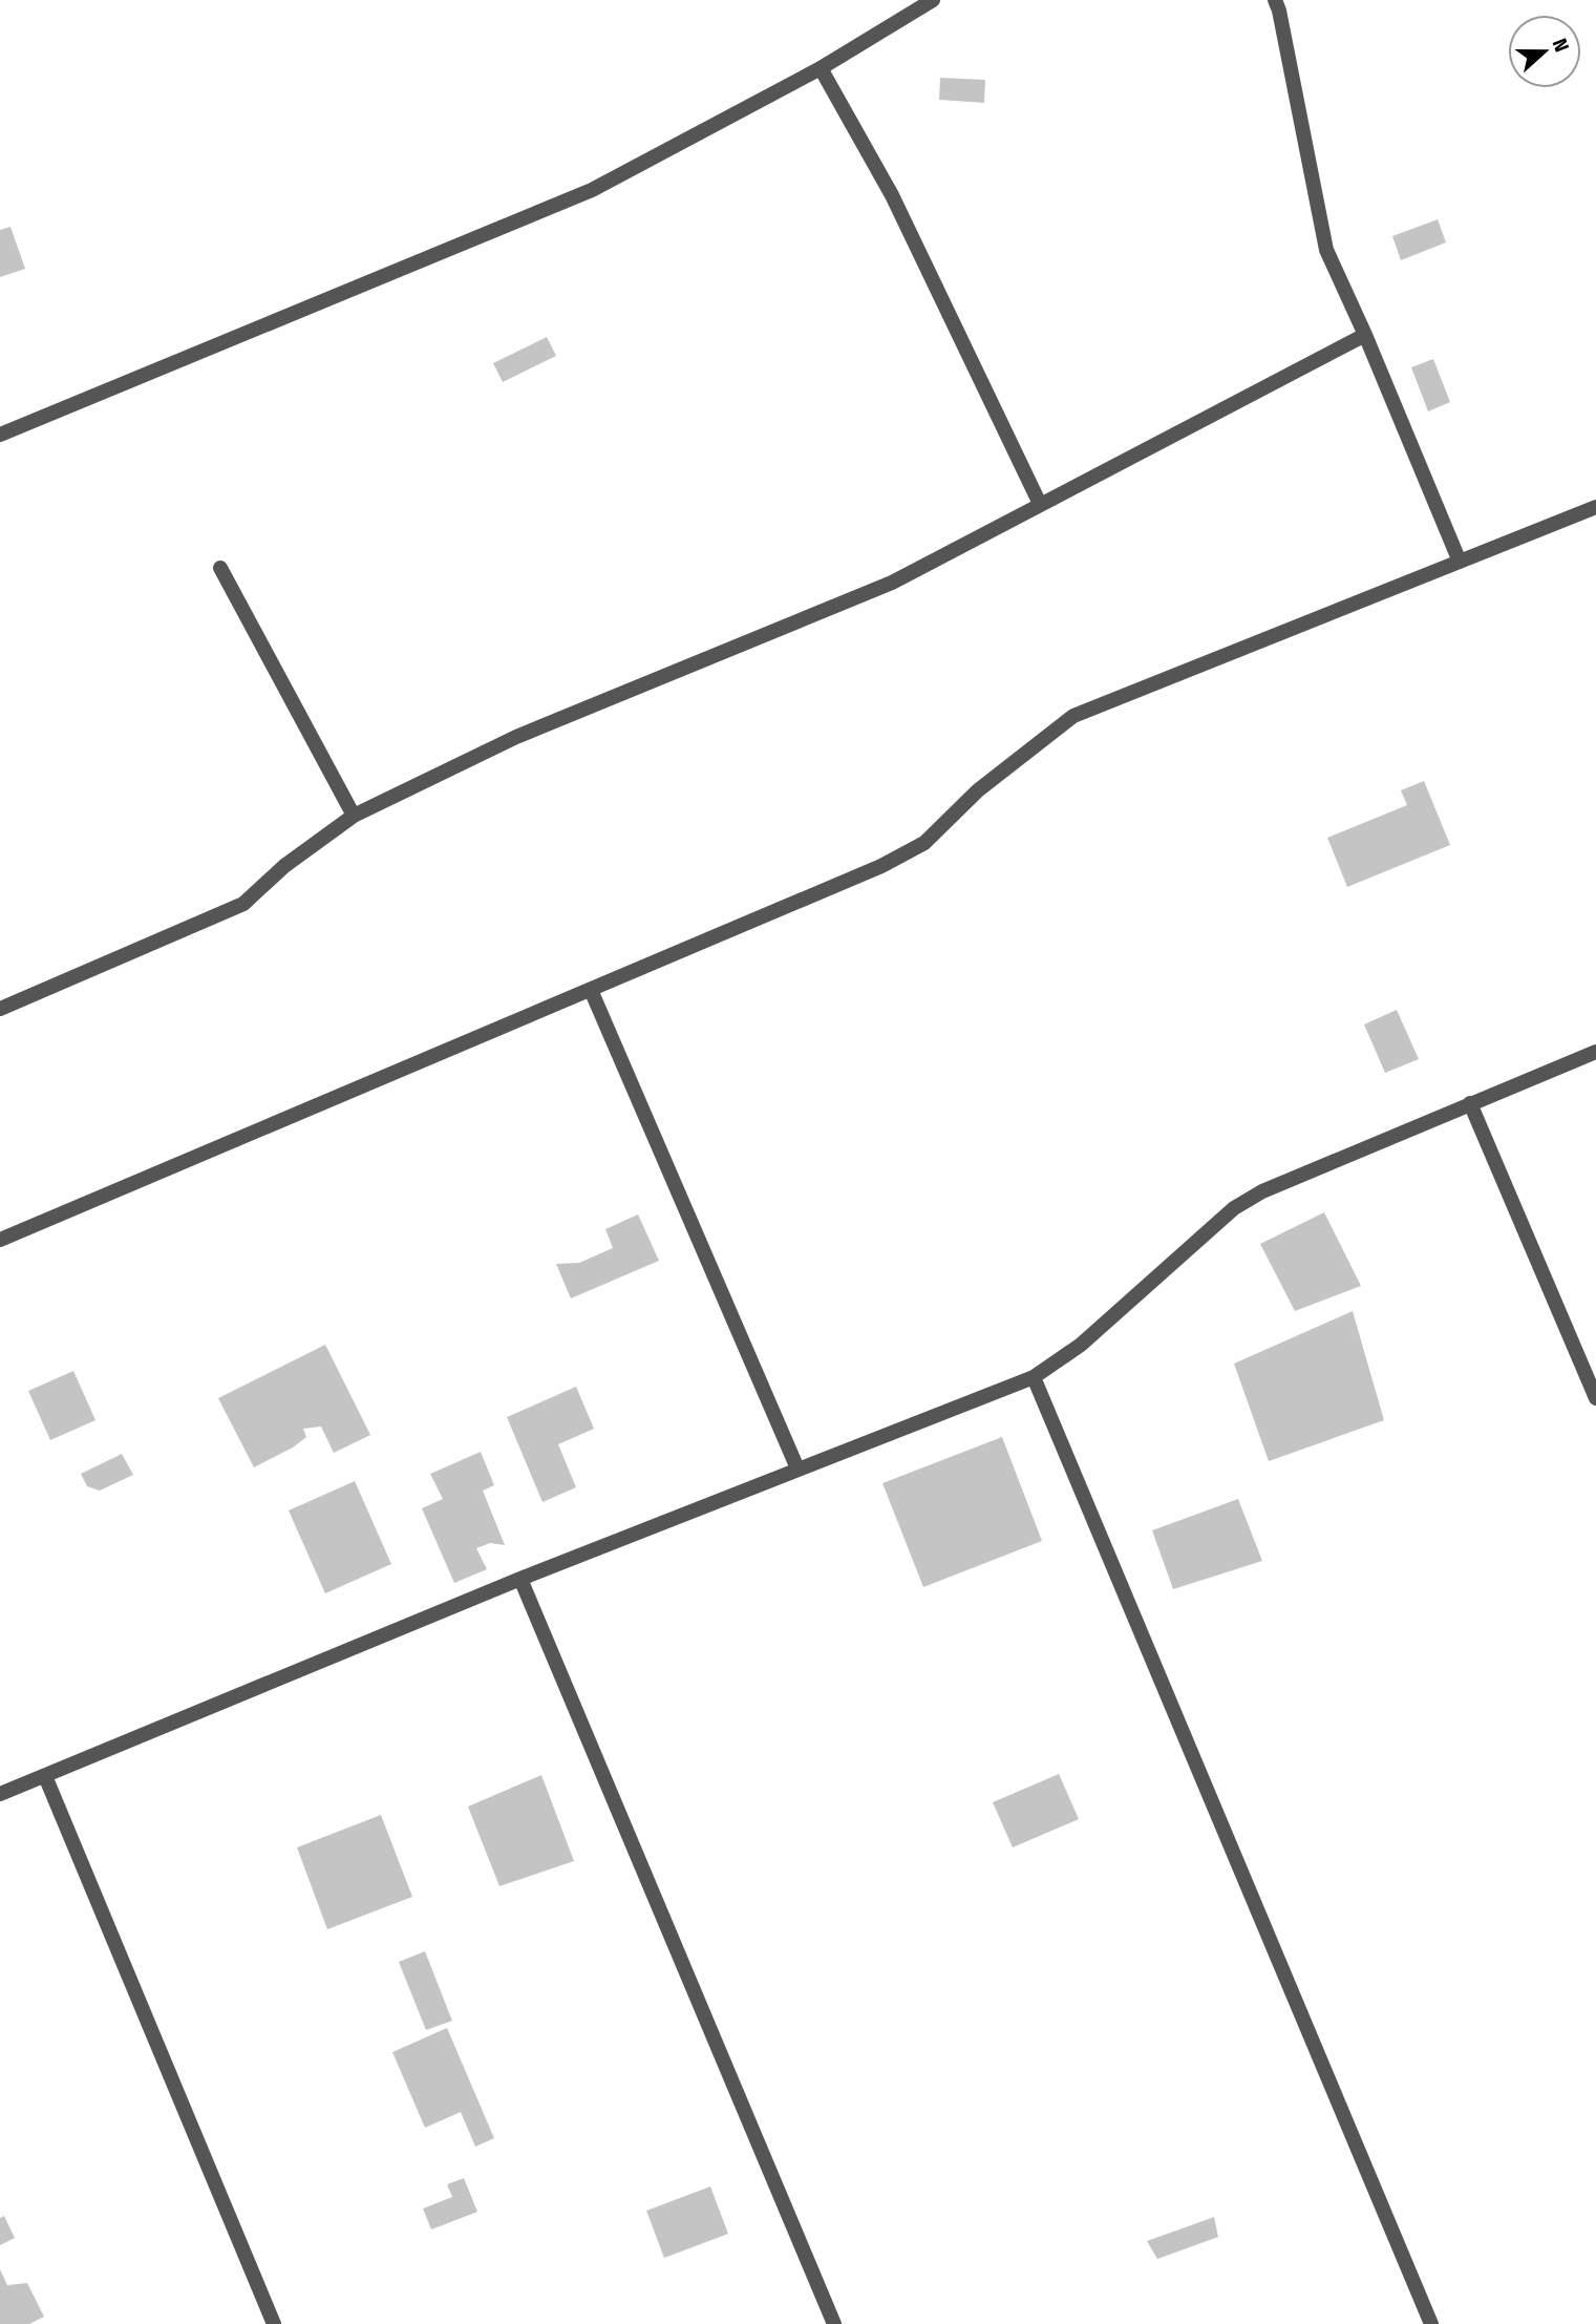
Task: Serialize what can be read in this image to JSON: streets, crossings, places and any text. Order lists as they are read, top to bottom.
{
  "north": "right"
}
